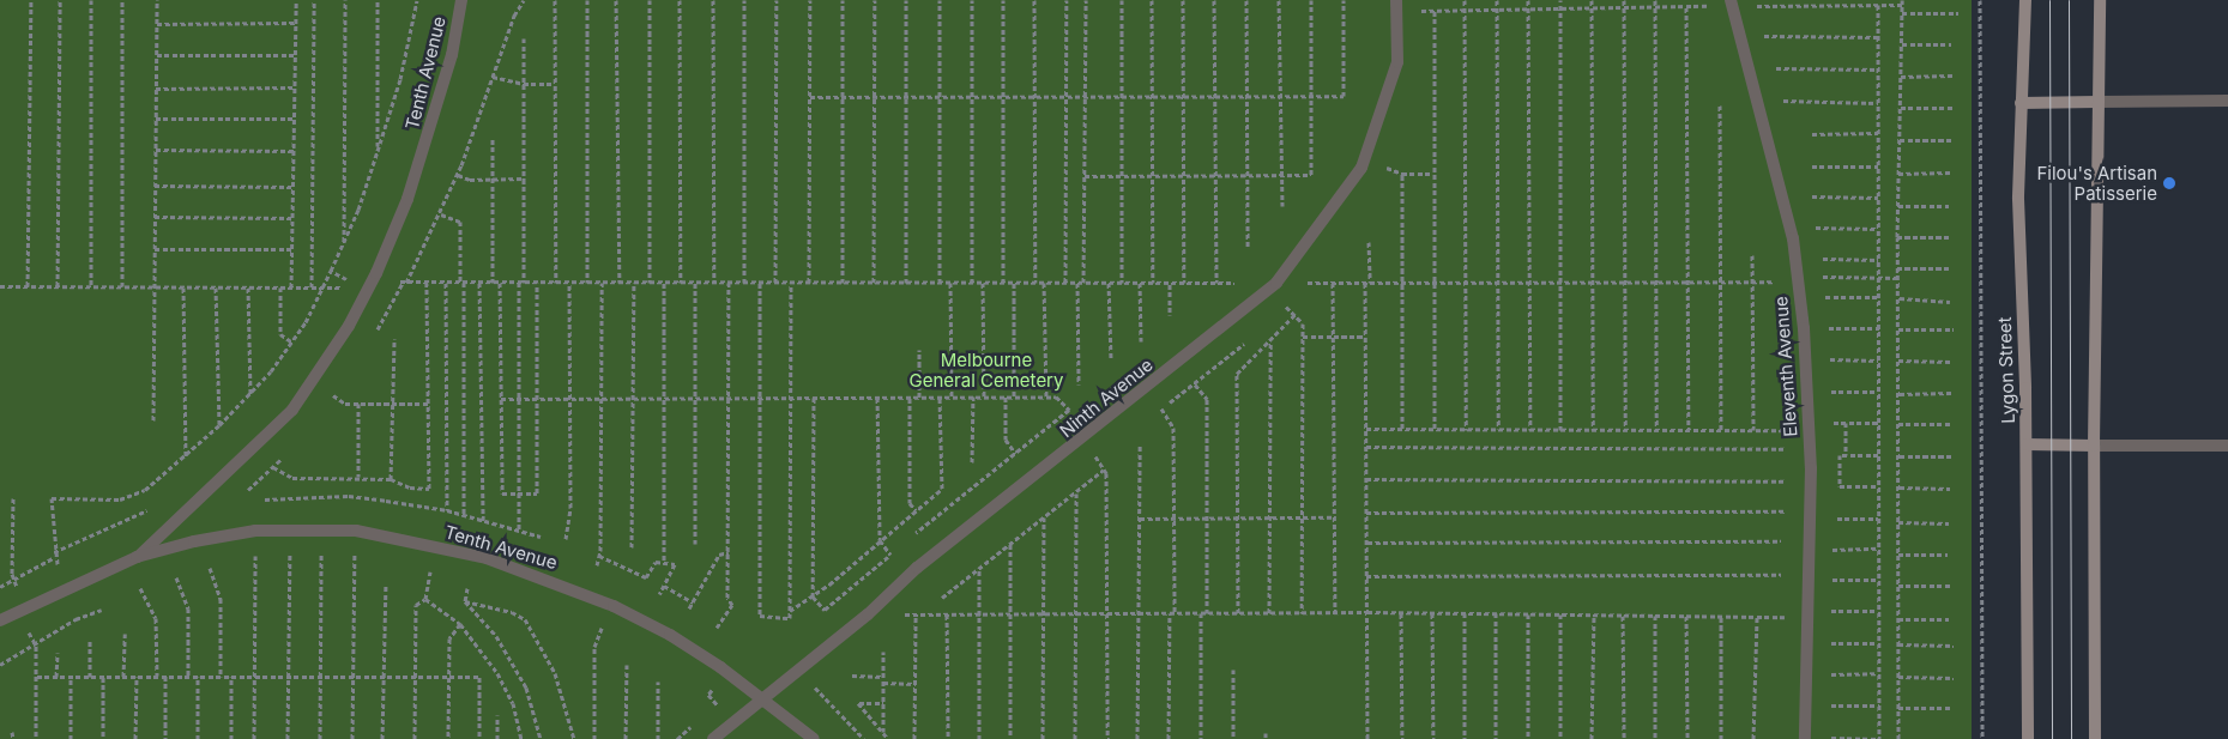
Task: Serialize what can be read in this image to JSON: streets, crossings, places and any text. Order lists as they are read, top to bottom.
{
  "streets": {
    "street": [
      "Tenth Avenue",
      "Eleventh Avenue",
      "Lygon Street",
      "Ninth Avenue"
    ]
  },
  "crossings": [
    ["Tenth Avenue", "Ninth Avenue"]
  ],
  "parks": ["Melbourne General Cemetery"],
  "places": ["Filou's Artisan Patisserie"]
}
